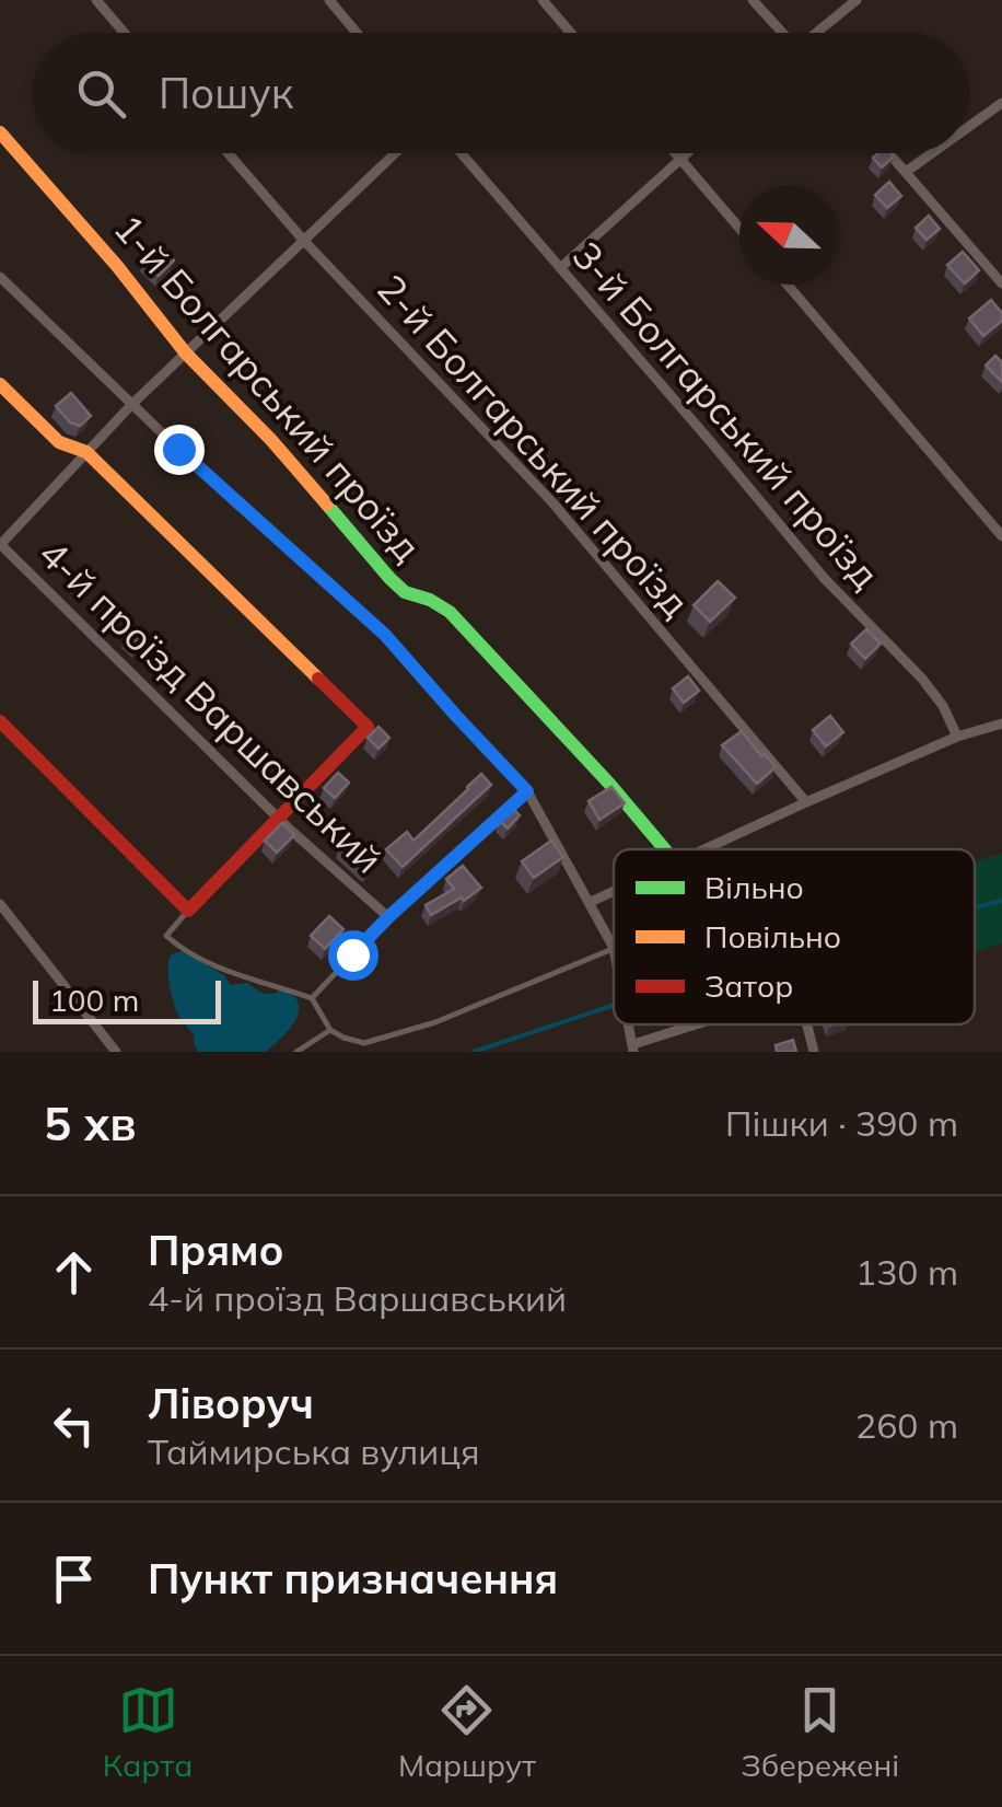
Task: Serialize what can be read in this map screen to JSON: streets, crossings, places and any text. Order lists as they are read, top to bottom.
{
  "streets": {
    "street": [
      "1-й Болгарський проїзд",
      "3-й Болгарський проїзд",
      "2-й Болгарський проїзд",
      "4-й проїзд Варшавський"
    ]
  },
  "legend": ["Вільно", "Повільно", "Затор"],
  "scale_bar": "100 m",
  "north": "left",
  "page": {
    "search": "Пошук",
    "scale": "100 m",
    "heading": ["5 хв", "Пішки · 390 m"],
    "list": [
      ["Прямо", "4-й проїзд Варшавський", "130 m"],
      ["Ліворуч", "Таймирська вулиця", "260 m"],
      "Пункт призначення"
    ],
    "nav": ["Карта", "Маршрут", "Збережені"]
  }
}
